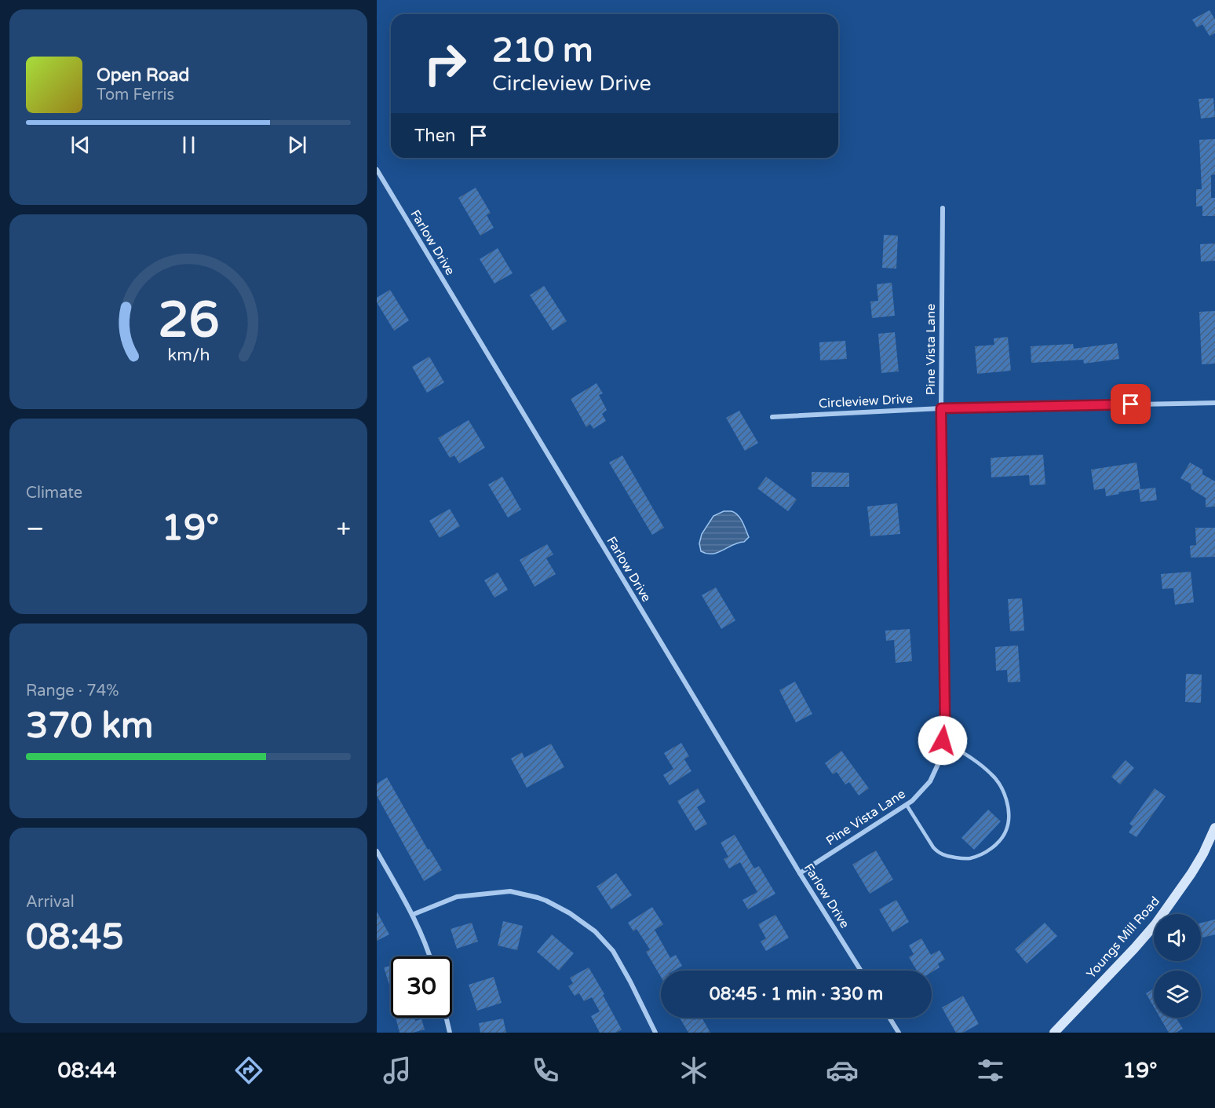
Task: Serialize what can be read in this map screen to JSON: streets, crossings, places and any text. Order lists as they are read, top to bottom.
{
  "streets": {
    "street": [
      "Farlow Drive",
      "Pine Vista Lane",
      "Circleview Drive",
      "Youngs Mill Road"
    ]
  },
  "crossings": [
    ["Farlow Drive", "Pine Vista Lane"],
    ["Pine Vista Lane", "Circleview Drive"]
  ],
  "page": {
    "turn": ["210 m", "Circleview Drive"],
    "song": ["Open Road", "Tom Ferris"],
    "then": "Then",
    "tile": [
      "Climate",
      ["Range · 74%", "370 km"],
      ["Arrival", "08:45"]
    ],
    "heat": ["−", "19°", "+"],
    "limit": "30",
    "trip": "08:45 · 1 min · 330 m",
    "tabs": ["08:44", "19°"],
    "gauge": ["26", "km/h"]
  }
}
